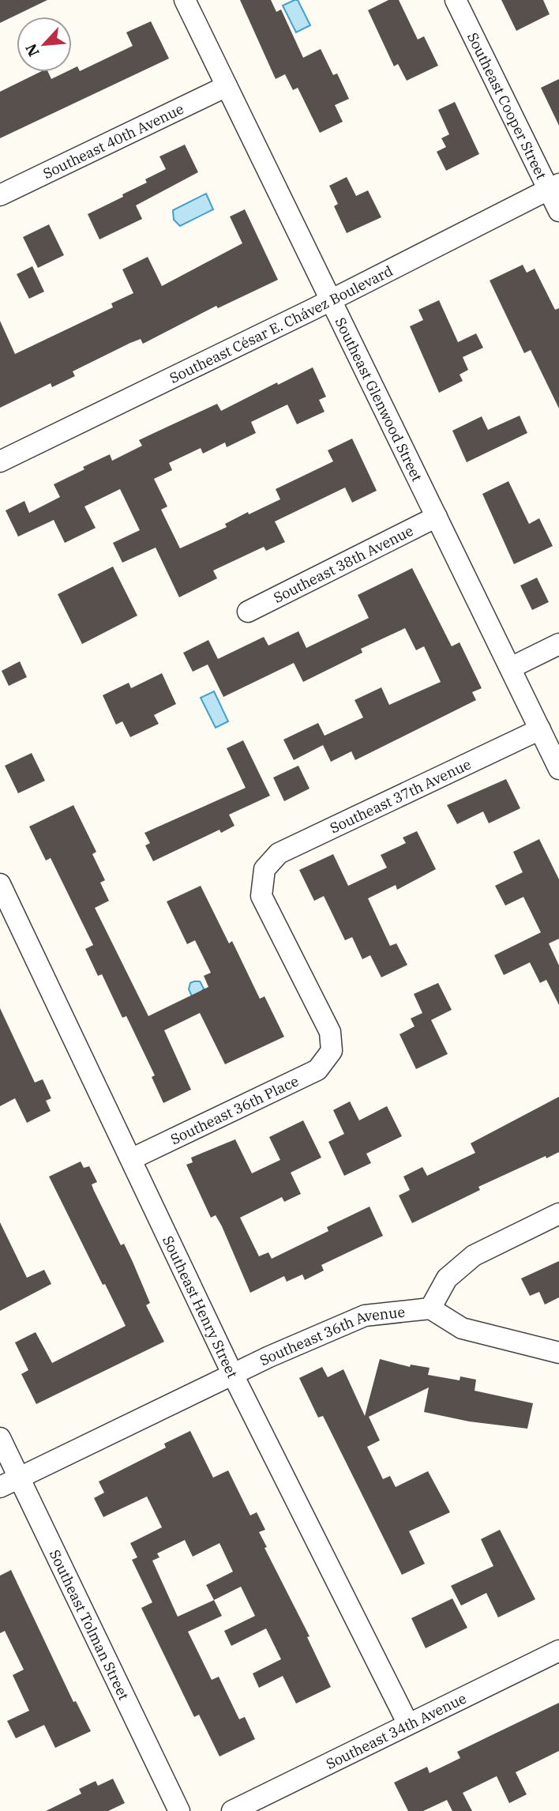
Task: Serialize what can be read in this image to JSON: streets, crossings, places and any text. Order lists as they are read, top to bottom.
{
  "streets": {
    "street": [
      "Southeast Cooper Street",
      "Southeast 40th Avenue",
      "Southeast César E. Chávez Boulevard",
      "Southeast Glenwood Street",
      "Southeast 38th Avenue",
      "Southeast 37th Avenue",
      "Southeast 36th Place",
      "Southeast Henry Street",
      "Southeast 36th Avenue",
      "Southeast Tolman Street",
      "Southeast 34th Avenue"
    ]
  },
  "crossings": [
    ["Southeast Cooper Street", "Southeast César E. Chávez Boulevard"],
    ["Southeast 40th Avenue", "Southeast Glenwood Street"],
    ["Southeast César E. Chávez Boulevard", "Southeast Glenwood Street"],
    ["Southeast Glenwood Street", "Southeast 38th Avenue"],
    ["Southeast Glenwood Street", "Southeast 37th Avenue"],
    ["Southeast 37th Avenue", "Southeast 36th Place"],
    ["Southeast 36th Place", "Southeast Henry Street"],
    ["Southeast Henry Street", "Southeast 36th Avenue"],
    ["Southeast Henry Street", "Southeast 34th Avenue"],
    ["Southeast 36th Avenue", "Southeast Tolman Street"]
  ],
  "north": "bottom left"
}
